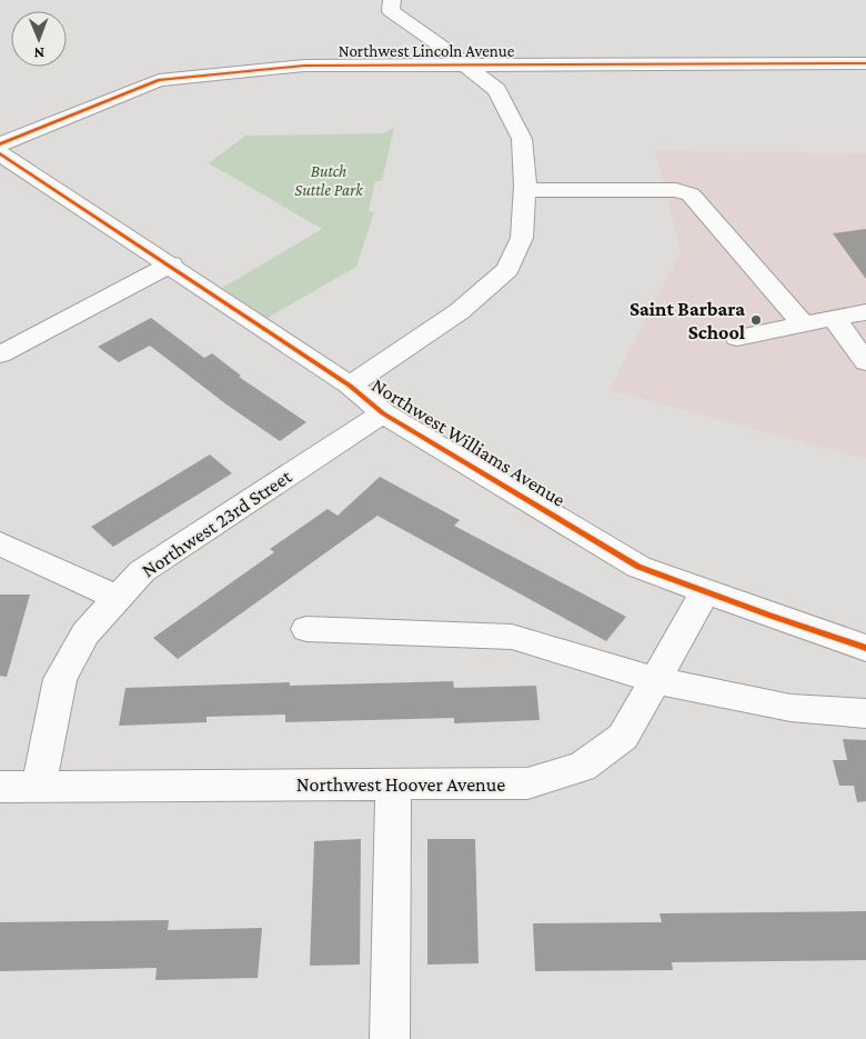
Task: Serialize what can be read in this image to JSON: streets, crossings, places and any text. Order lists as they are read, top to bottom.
{
  "streets": {
    "street": [
      "Northwest Lincoln Avenue",
      "Northwest Williams Avenue",
      "Northwest 23rd Street",
      "Northwest Hoover Avenue"
    ]
  },
  "crossings": [
    ["Northwest Williams Avenue", "Northwest 23rd Street"],
    ["Northwest Williams Avenue", "Northwest Hoover Avenue"],
    ["Northwest 23rd Street", "Northwest Hoover Avenue"]
  ],
  "parks": ["Butch Suttle Park"],
  "places": ["Saint Barbara School"],
  "north": "bottom"
}
